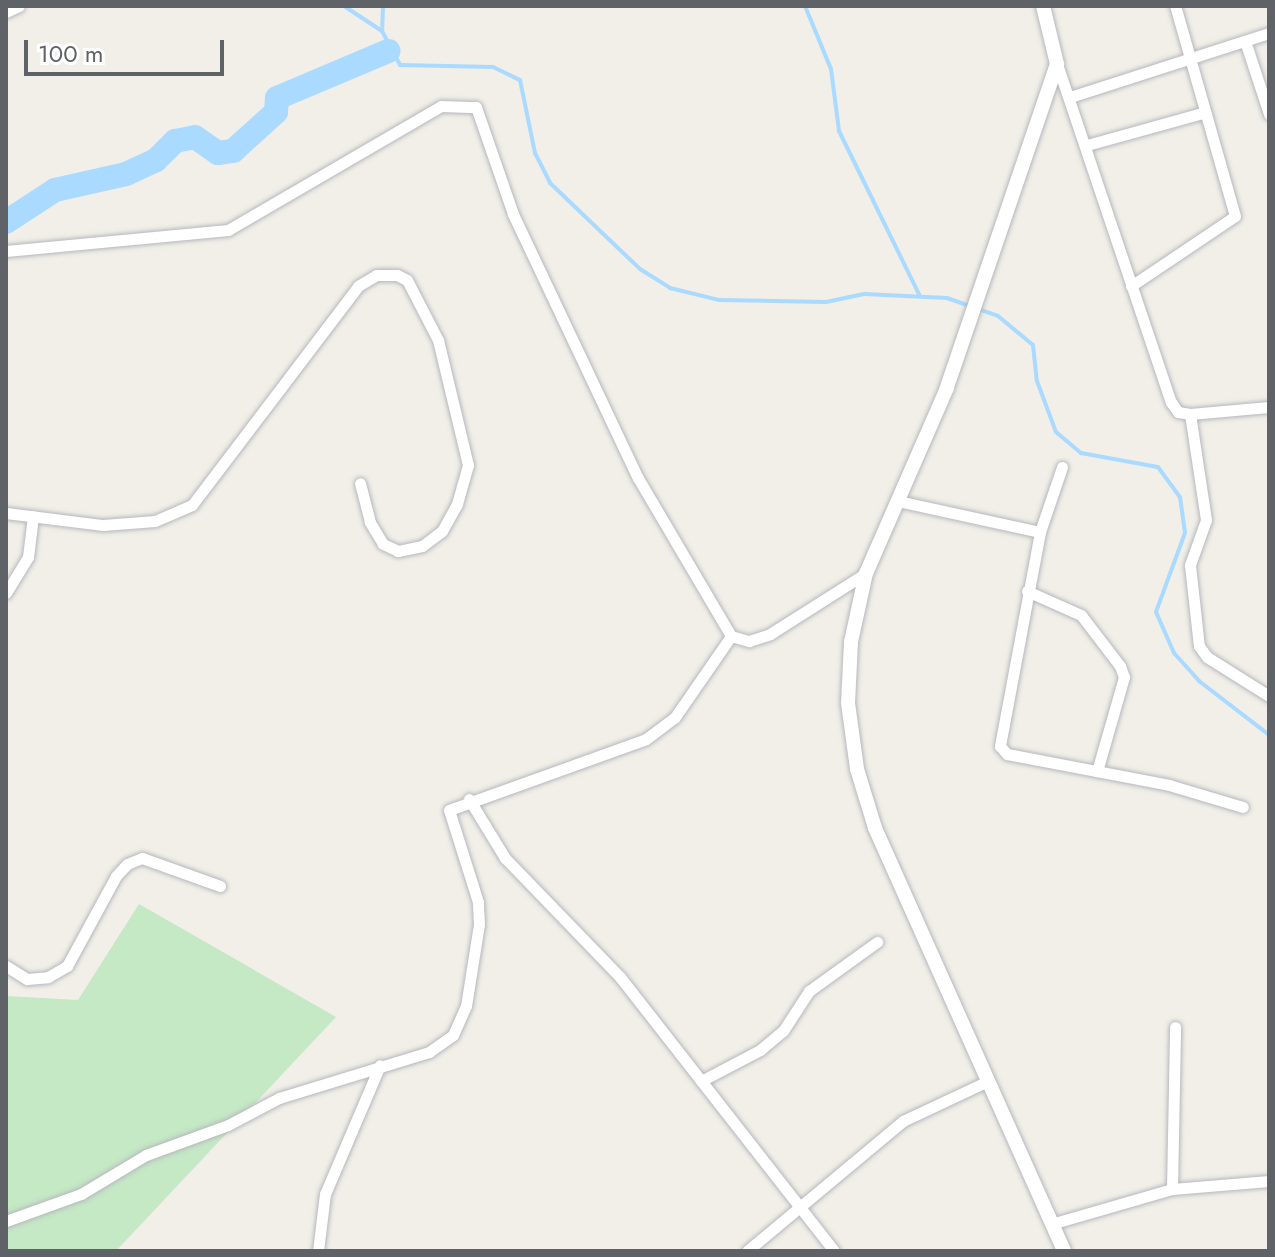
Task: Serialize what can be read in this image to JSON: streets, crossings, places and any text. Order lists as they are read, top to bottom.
{
  "scale_bar": "100 m"
}
